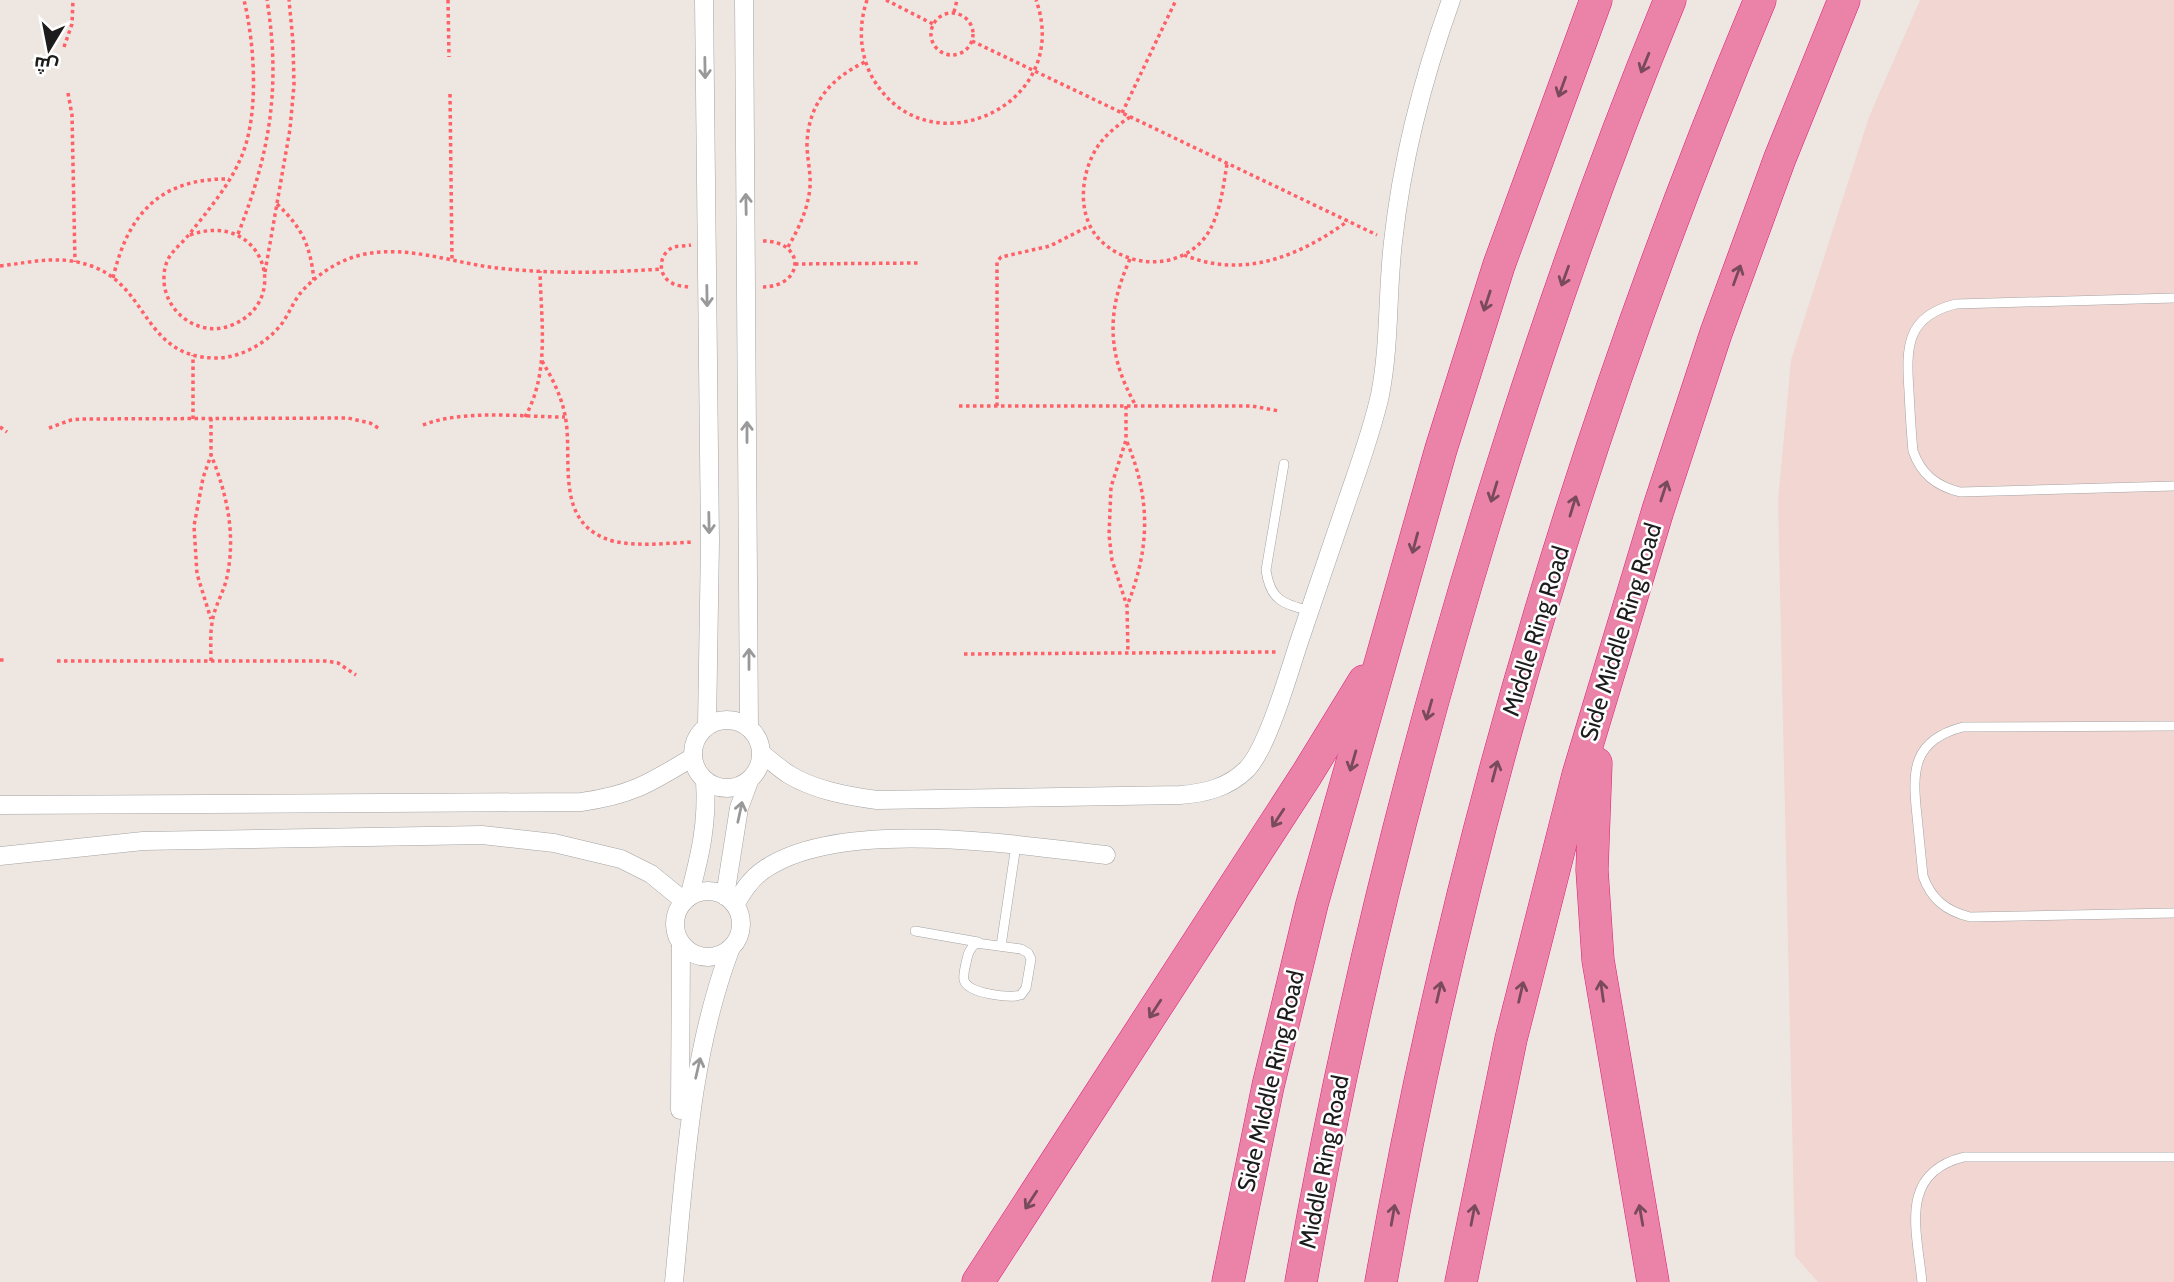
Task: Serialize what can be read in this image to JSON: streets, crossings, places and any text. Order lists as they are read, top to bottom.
{
  "streets": {
    "highway": ["Middle Ring Road", "Side Middle Ring Road"]
  },
  "north": "bottom"
}
